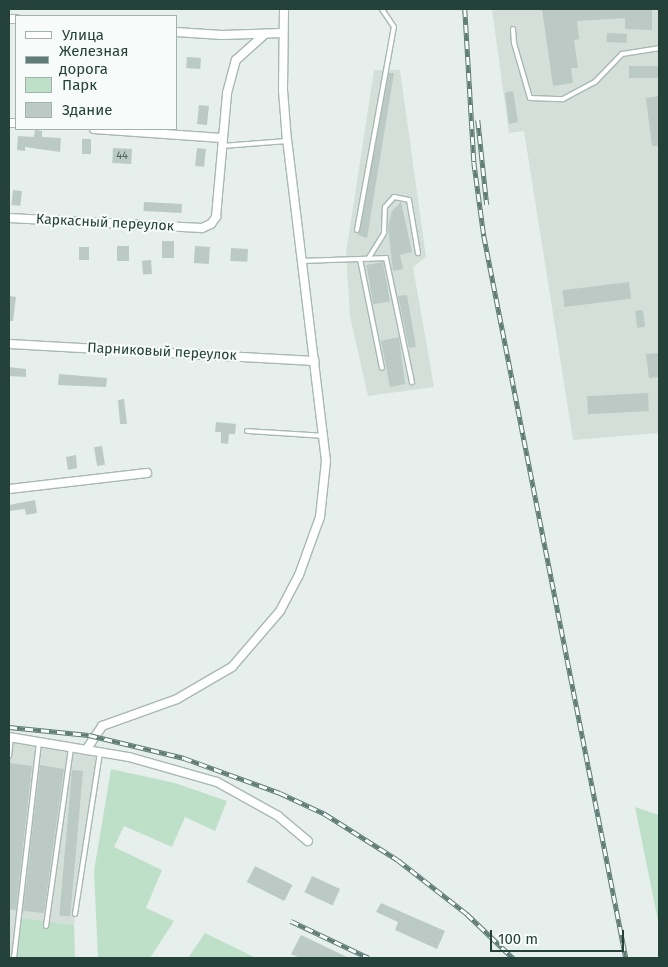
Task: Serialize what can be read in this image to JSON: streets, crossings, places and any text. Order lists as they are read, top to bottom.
{
  "streets": {
    "street": ["Каркасный переулок", "Парниковый переулок"]
  },
  "house_numbers": ["44"],
  "legend": [
    "Улица",
    "Железная дорога",
    "Парк",
    "Здание"
  ],
  "scale_bar": "100 m"
}
